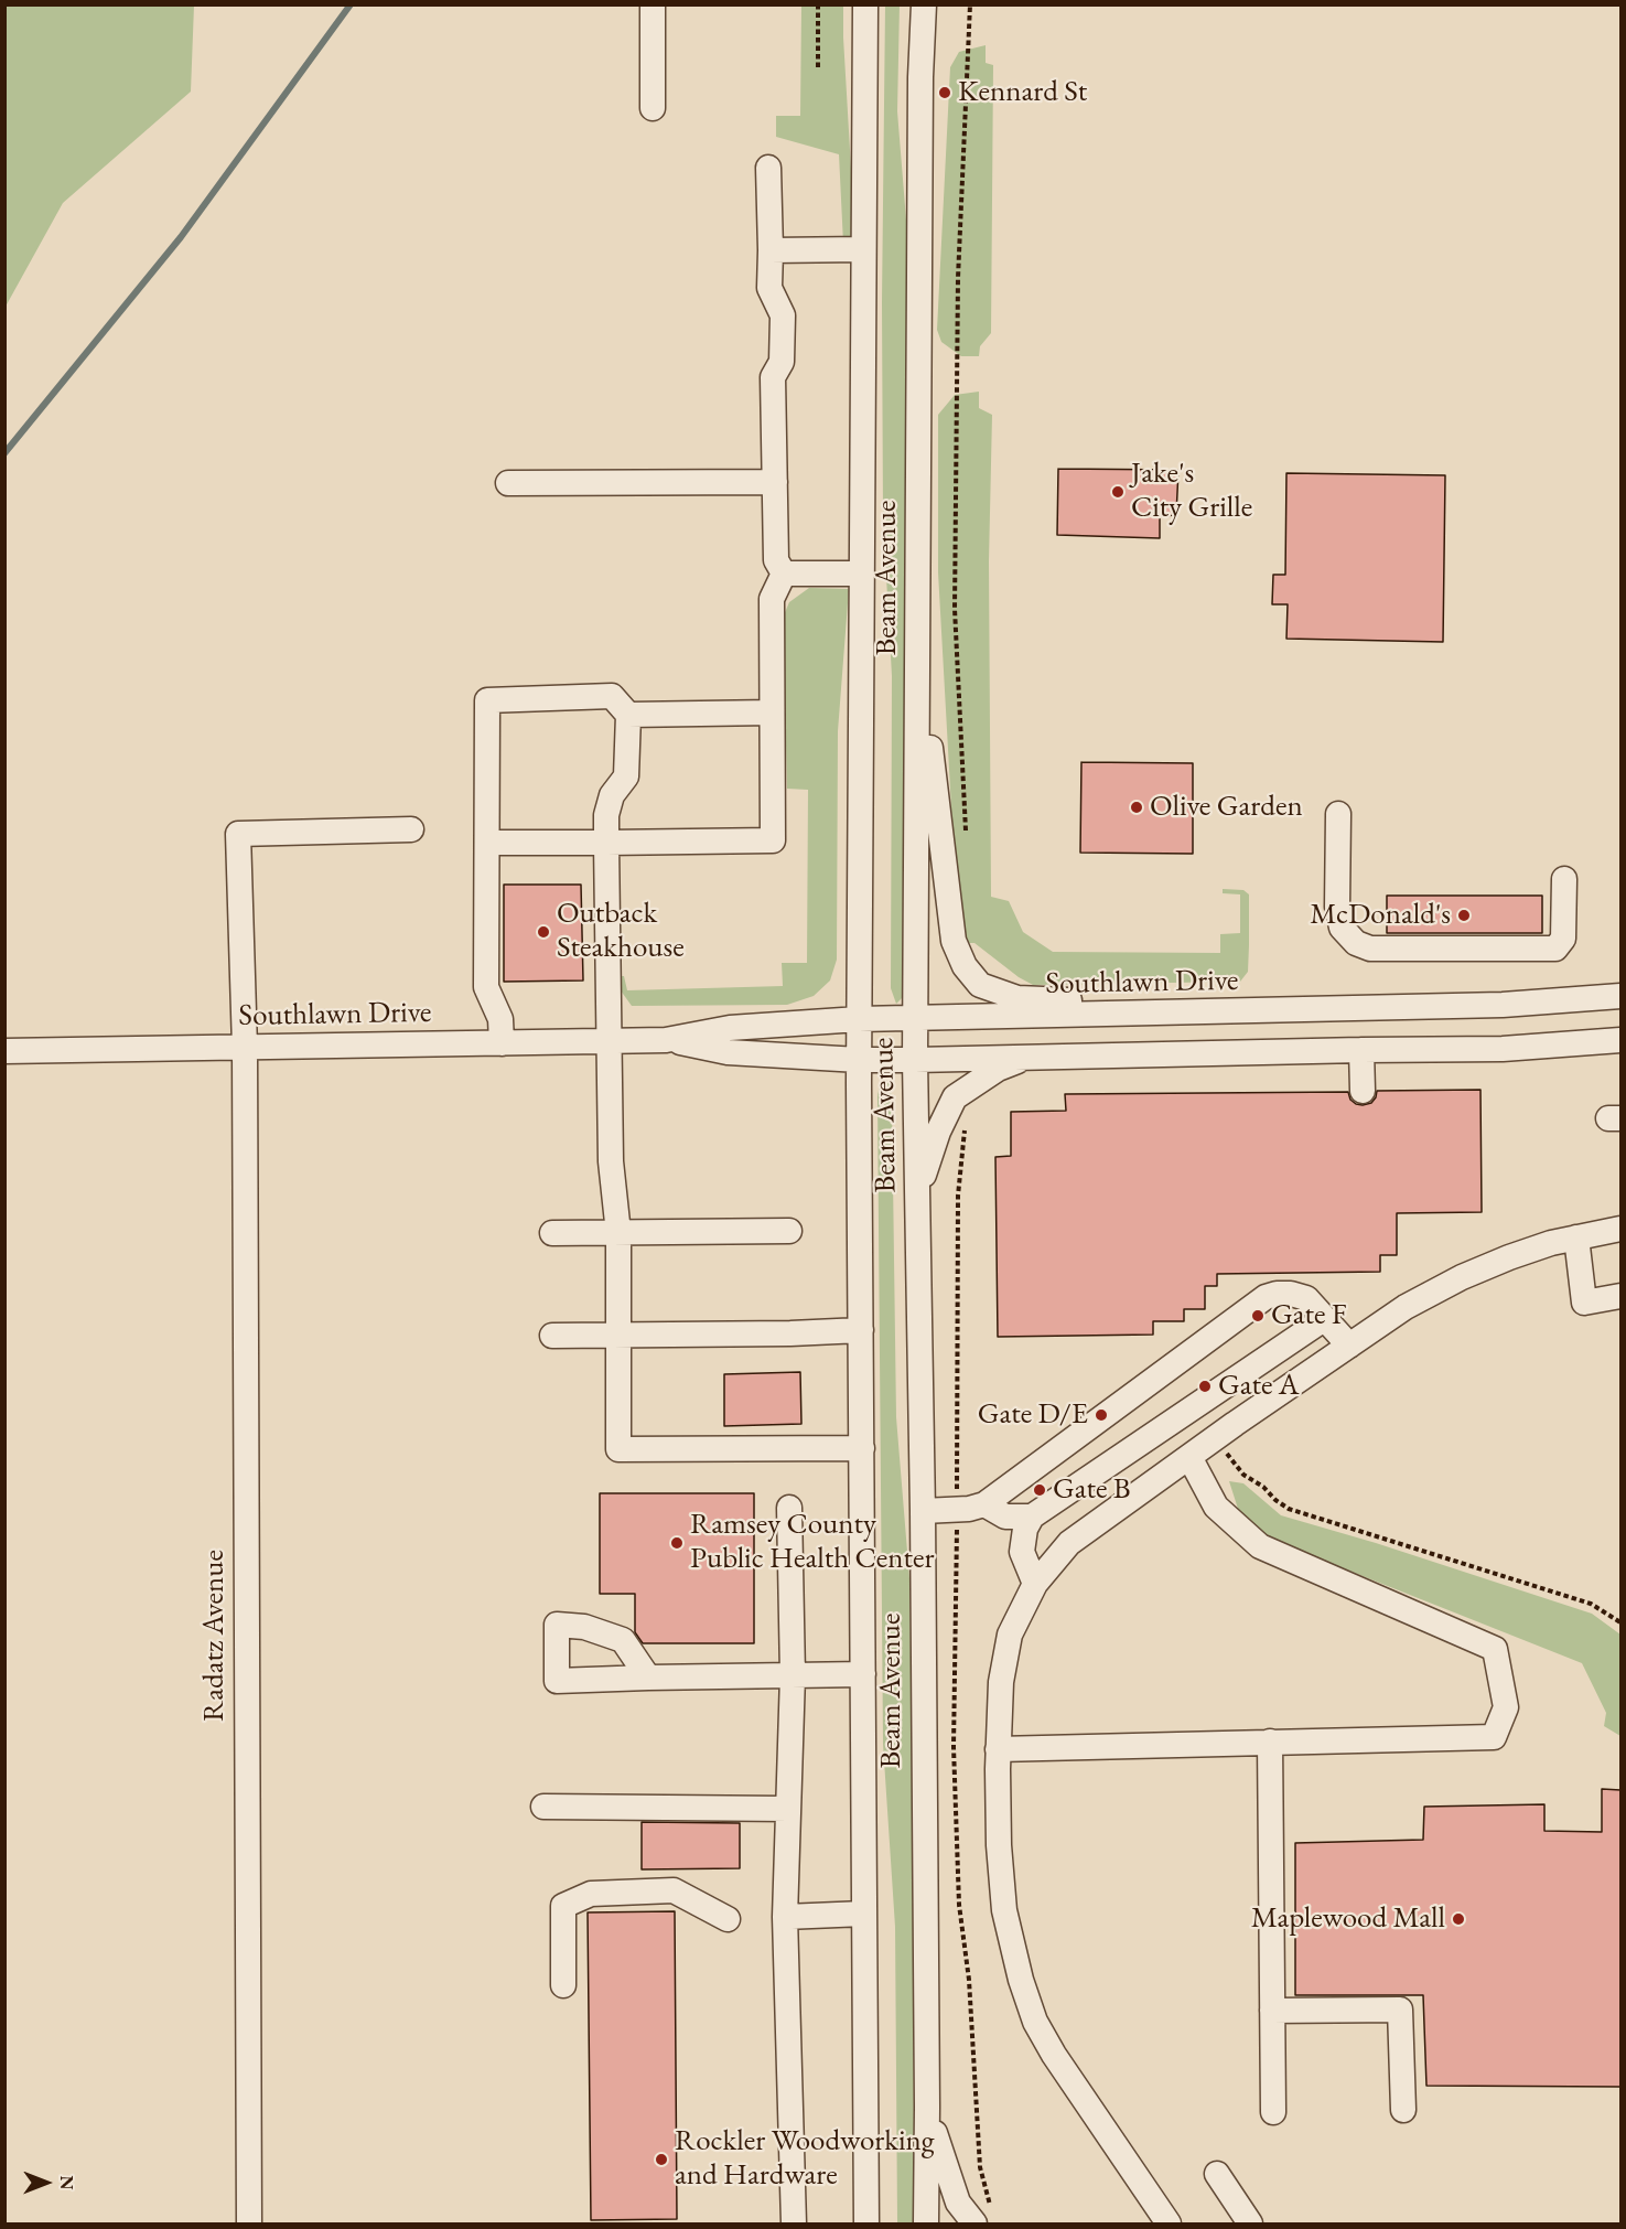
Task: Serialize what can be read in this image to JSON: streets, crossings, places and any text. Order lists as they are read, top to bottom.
{
  "streets": {
    "street": ["Beam Avenue", "Southlawn Drive", "Radatz Avenue"]
  },
  "crossings": [
    ["Beam Avenue", "Southlawn Drive"],
    ["Southlawn Drive", "Radatz Avenue"]
  ],
  "places": [
    "Kennard St",
    "Jake's City Grille",
    "Olive Garden",
    "McDonald's",
    "Outback Steakhouse",
    "Gate F",
    "Gate A",
    "Gate D/E",
    "Gate B",
    "Ramsey County Public Health Center",
    "Maplewood Mall",
    "Rockler Woodworking and Hardware"
  ],
  "north": "right"
}
